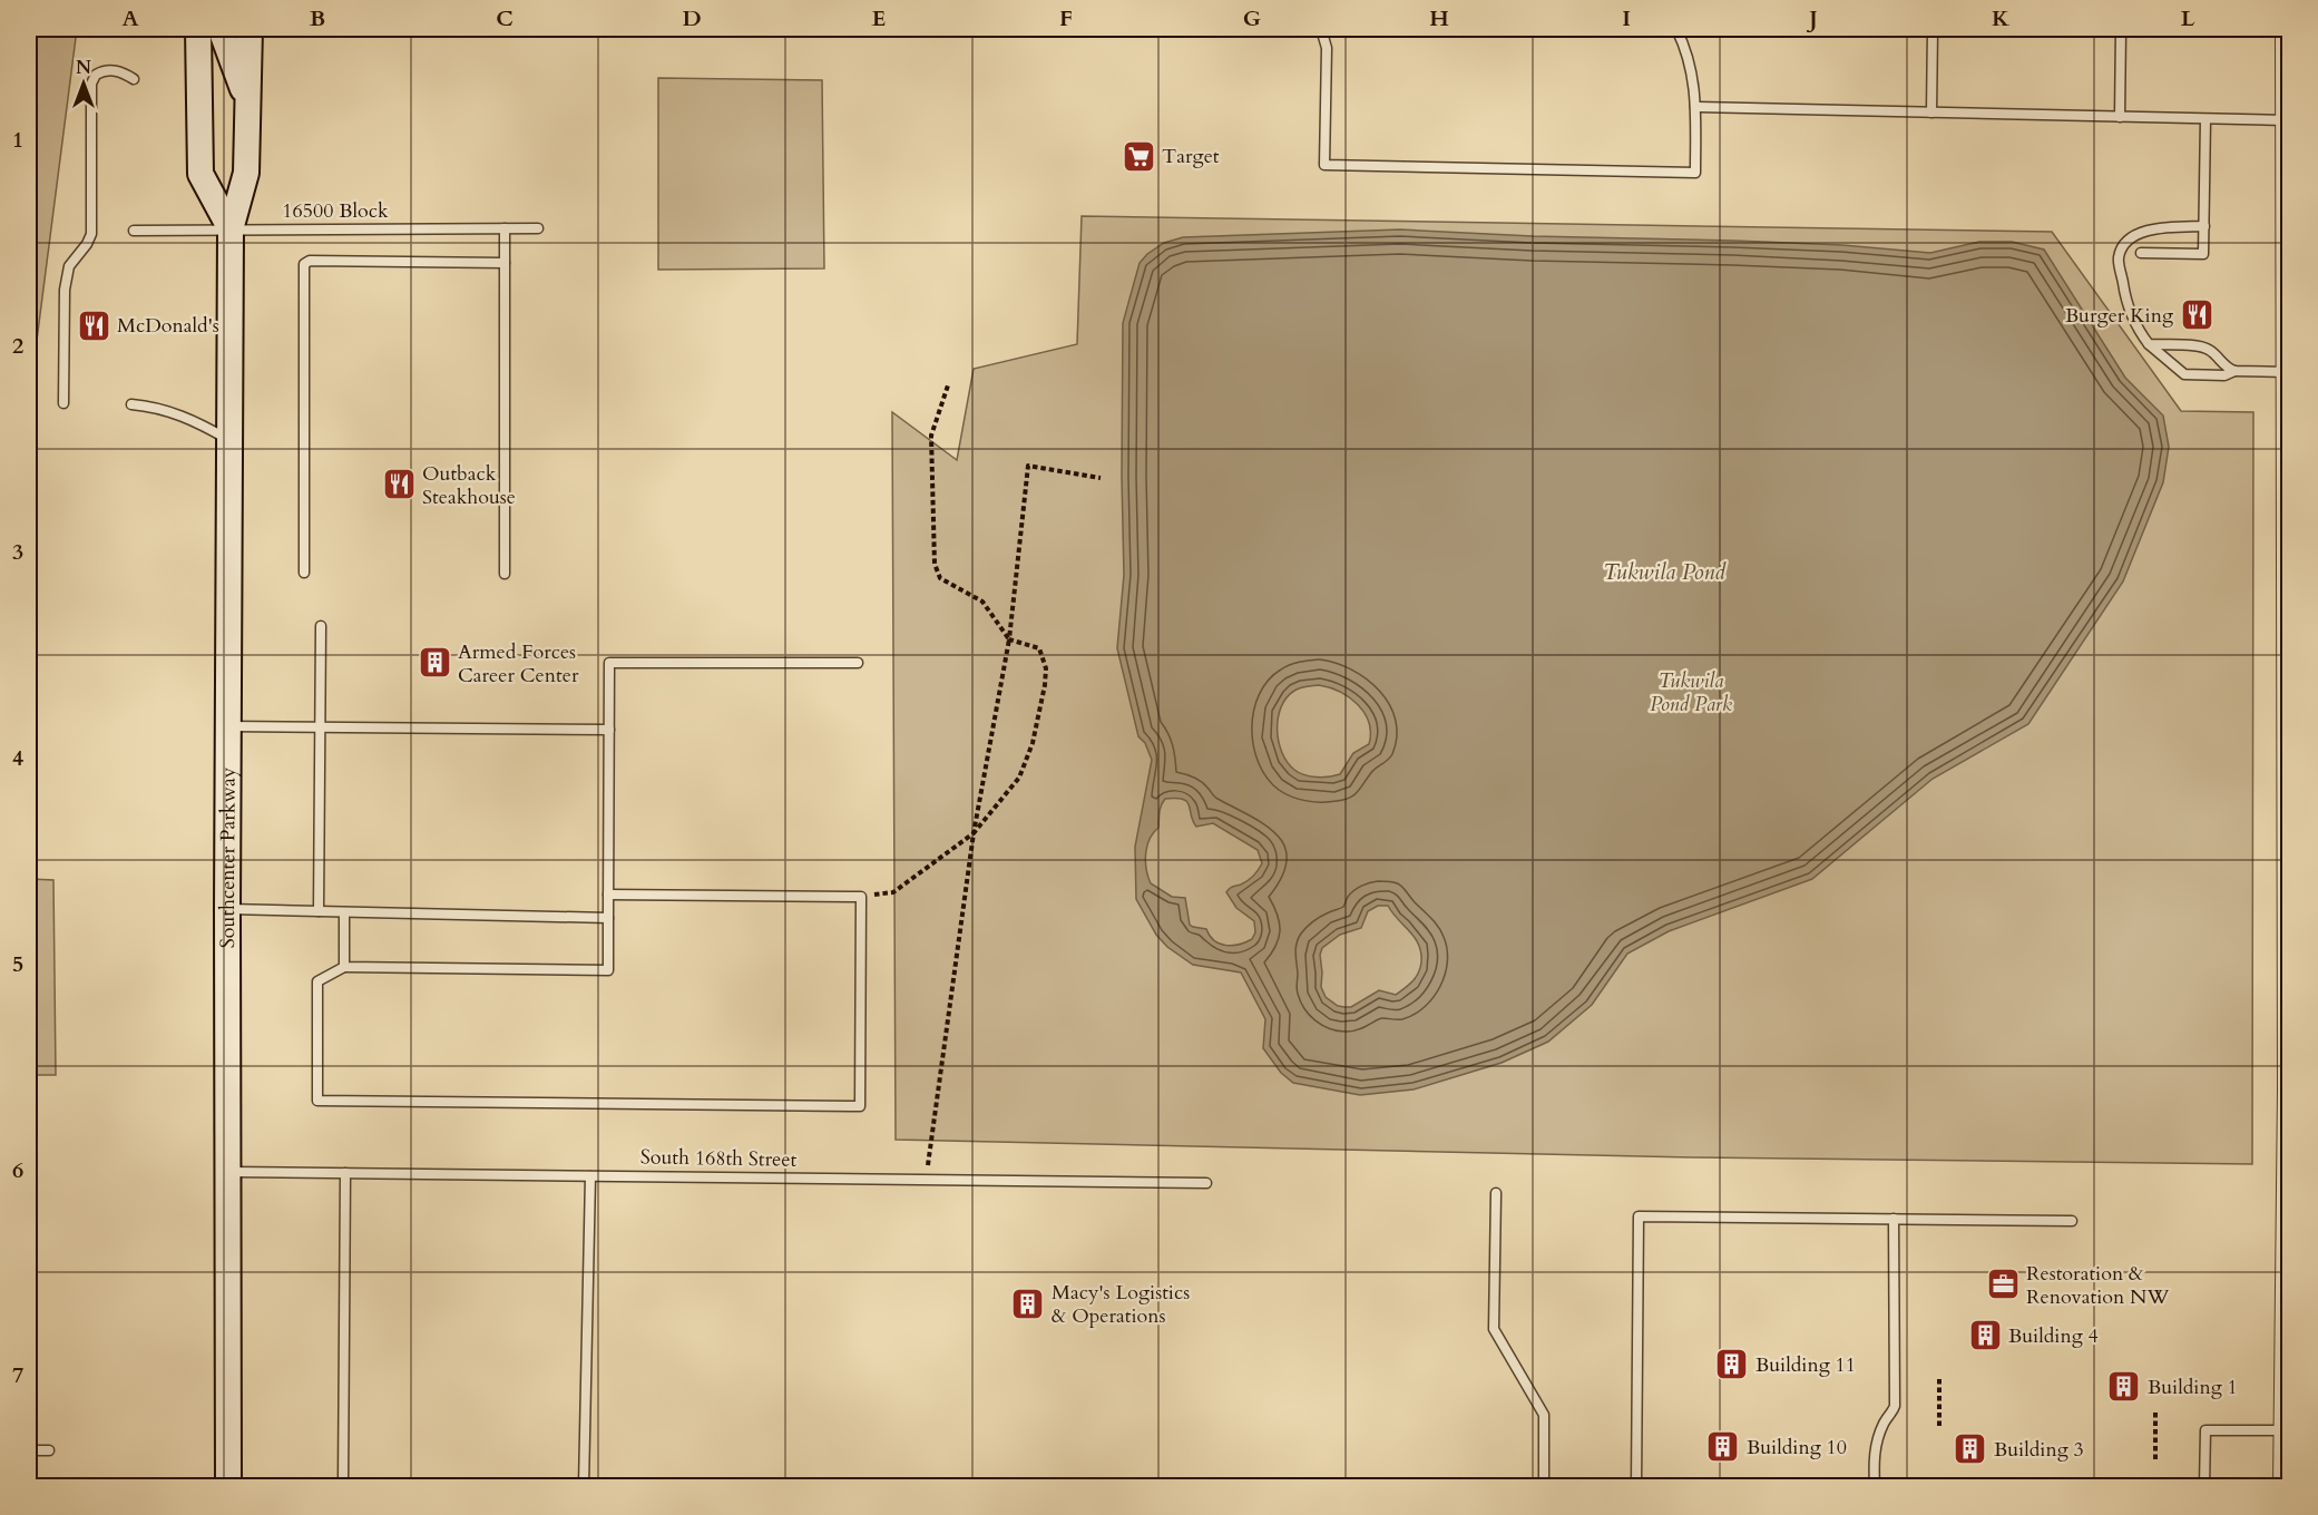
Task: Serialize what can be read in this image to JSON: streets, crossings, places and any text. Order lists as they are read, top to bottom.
{
  "streets": {
    "main road": ["Southcenter Parkway"],
    "lane": ["16500 Block", "South 168th Street"]
  },
  "crossings": [
    ["16500 Block", "Southcenter Parkway"],
    ["Southcenter Parkway", "South 168th Street"]
  ],
  "water": ["Tukwila Pond"],
  "parks": ["Tukwila Pond Park"],
  "places": {
    "supermarket": ["Target"],
    "restaurant": ["Burger King", "McDonald's", "Outback Steakhouse"],
    "building": [
      "Armed Forces Career Center",
      "Macy's Logistics & Operations",
      "Building 4",
      "Building 11",
      "Building 1",
      "Building 10",
      "Building 3"
    ],
    "office": ["Restoration & Renovation NW"]
  },
  "north": "top",
  "grid": {
    "columns": [
      "A",
      "B",
      "C",
      "D",
      "E",
      "F",
      "G",
      "H",
      "I",
      "J",
      "K",
      "L"
    ],
    "rows": [
      "1",
      "2",
      "3",
      "4",
      "5",
      "6",
      "7"
    ]
  }
}
